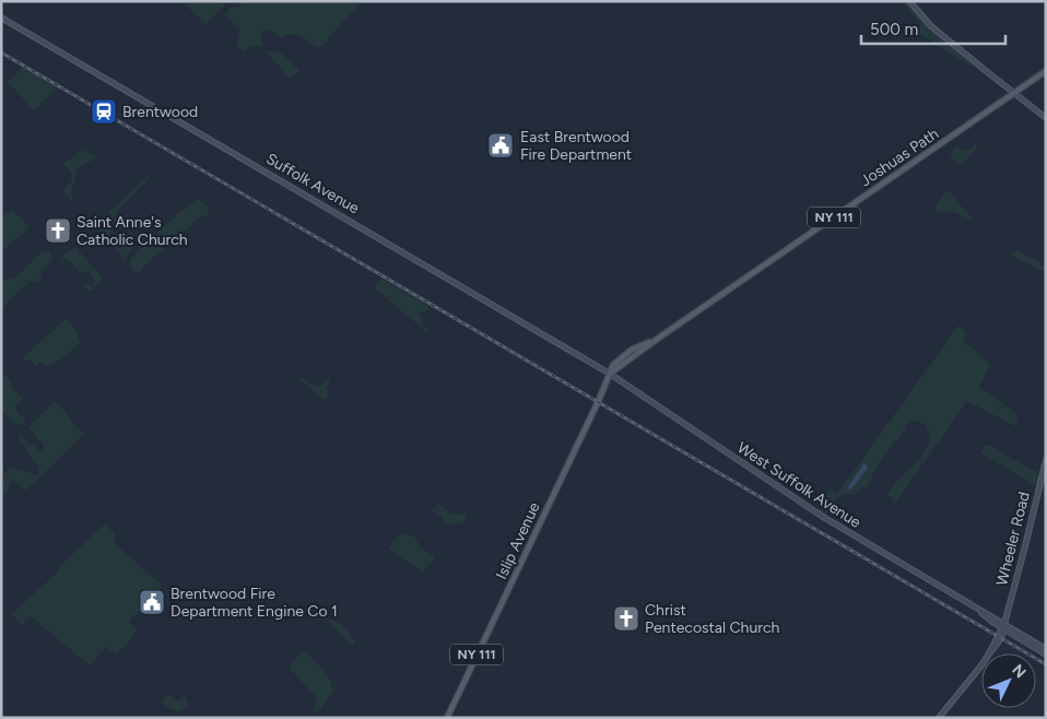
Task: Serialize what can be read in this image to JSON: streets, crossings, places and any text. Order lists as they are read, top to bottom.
{
  "streets": {
    "main road": [
      "Joshuas Path",
      "Suffolk Avenue",
      "NY 111",
      "West Suffolk Avenue",
      "Wheeler Road",
      "Islip Avenue"
    ]
  },
  "crossings": [
    ["Joshuas Path", "Suffolk Avenue"],
    ["Joshuas Path", "West Suffolk Avenue"],
    ["Joshuas Path", "Islip Avenue"],
    ["Suffolk Avenue", "West Suffolk Avenue"],
    ["Suffolk Avenue", "Islip Avenue"],
    ["West Suffolk Avenue", "Wheeler Road"],
    ["West Suffolk Avenue", "Islip Avenue"]
  ],
  "places": {
    "station": ["Brentwood"],
    "public building": ["East Brentwood Fire Department", "Brentwood Fire Department Engine Co 1"],
    "church": ["Saint Anne's Catholic Church", "Christ Pentecostal Church"]
  },
  "scale_bar": "500 m",
  "north": "top right"
}
